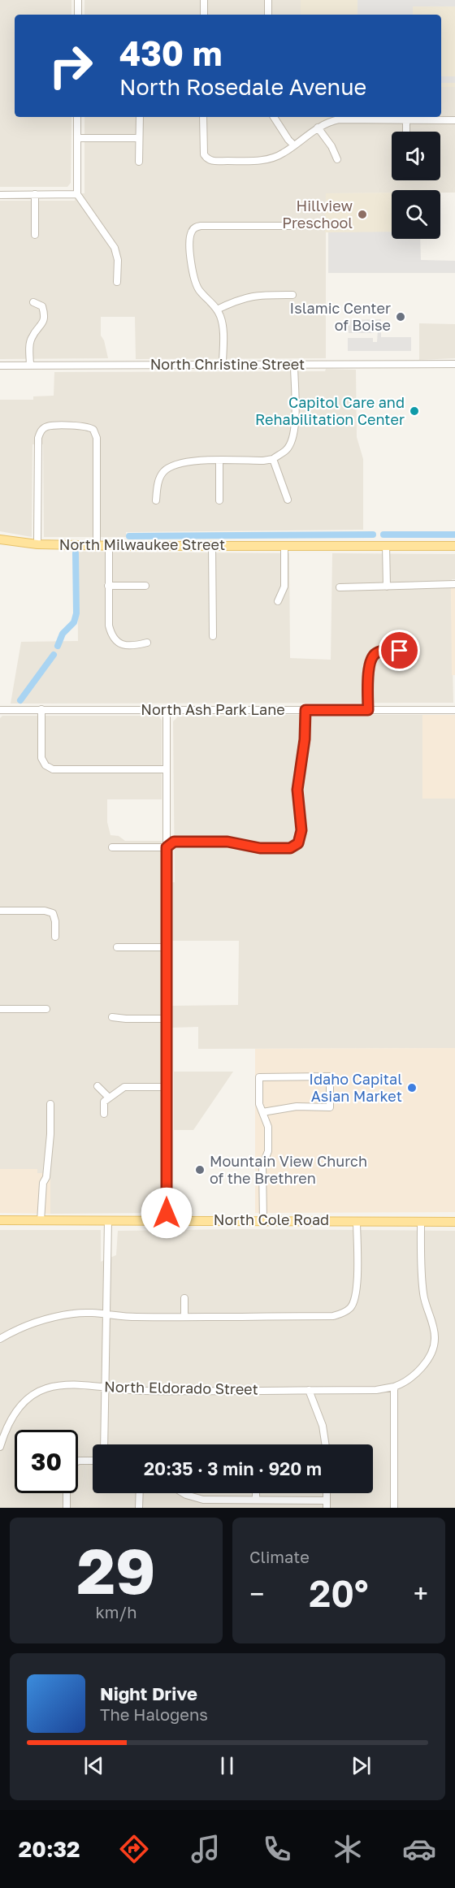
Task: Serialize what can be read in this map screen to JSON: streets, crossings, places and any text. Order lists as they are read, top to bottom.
{
  "streets": {
    "main road": ["North Milwaukee Street", "North Cole Road"],
    "street": ["North Christine Street", "North Ash Park Lane", "North Eldorado Street"]
  },
  "places": [
    "Hillview Preschool",
    "Islamic Center of Boise",
    "Capitol Care and Rehabilitation Center",
    "Idaho Capital Asian Market",
    "Mountain View Church of the Brethren"
  ],
  "page": {
    "turn": ["430 m", "North Rosedale Avenue"],
    "limit": "30",
    "trip": "20:35 · 3 min · 920 m",
    "tile": [
      ["29", "km/h"],
      "Climate"
    ],
    "heat": ["−", "20°", "+"],
    "song": ["Night Drive", "The Halogens"],
    "tabs": "20:32"
  }
}
